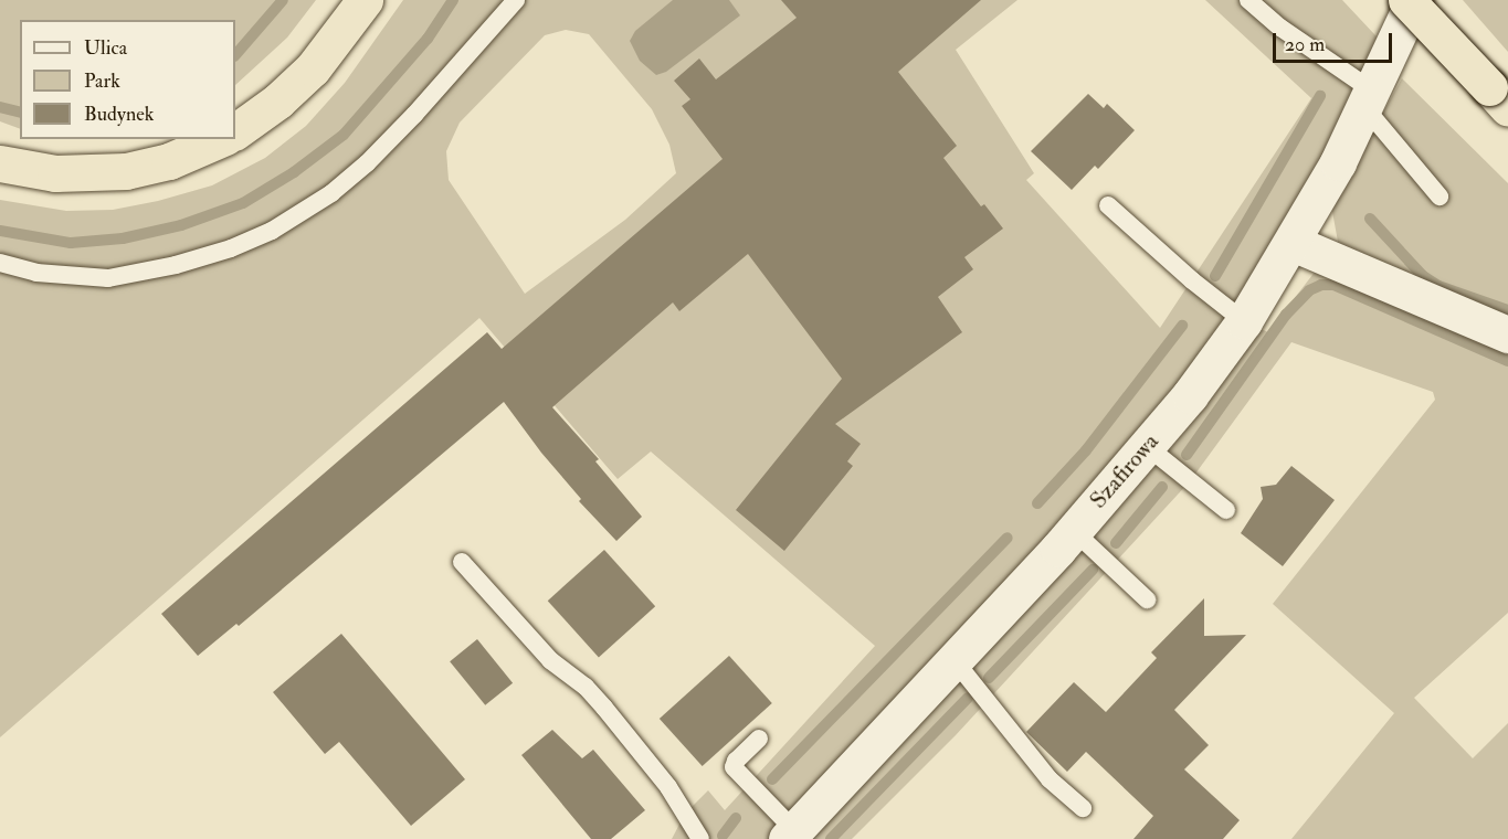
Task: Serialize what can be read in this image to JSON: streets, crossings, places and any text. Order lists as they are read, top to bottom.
{
  "streets": {
    "street": ["Szafirowa"]
  },
  "legend": ["Ulica", "Park", "Budynek"],
  "scale_bar": "20 m"
}
